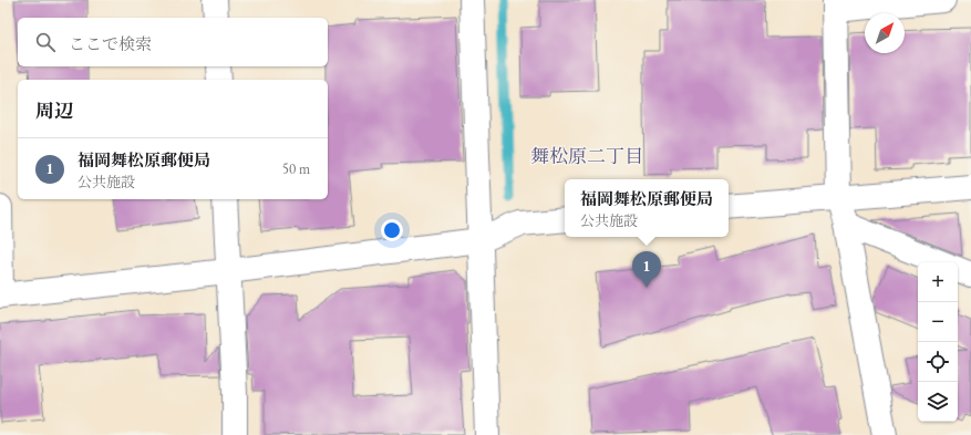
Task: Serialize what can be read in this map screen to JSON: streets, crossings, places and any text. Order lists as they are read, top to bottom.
{
  "districts": ["舞松原二丁目"],
  "north": "top right",
  "page": {
    "search": "ここで検索",
    "heading": "周辺",
    "list": [
      {
        "mark": "1",
        "name": "福岡舞松原郵便局",
        "note": "公共施設",
        "value": "50 m"
      }
    ],
    "popup": ["福岡舞松原郵便局", "公共施設"],
    "pins": "1",
    "map_buttons": ["+", "−"]
  }
}
